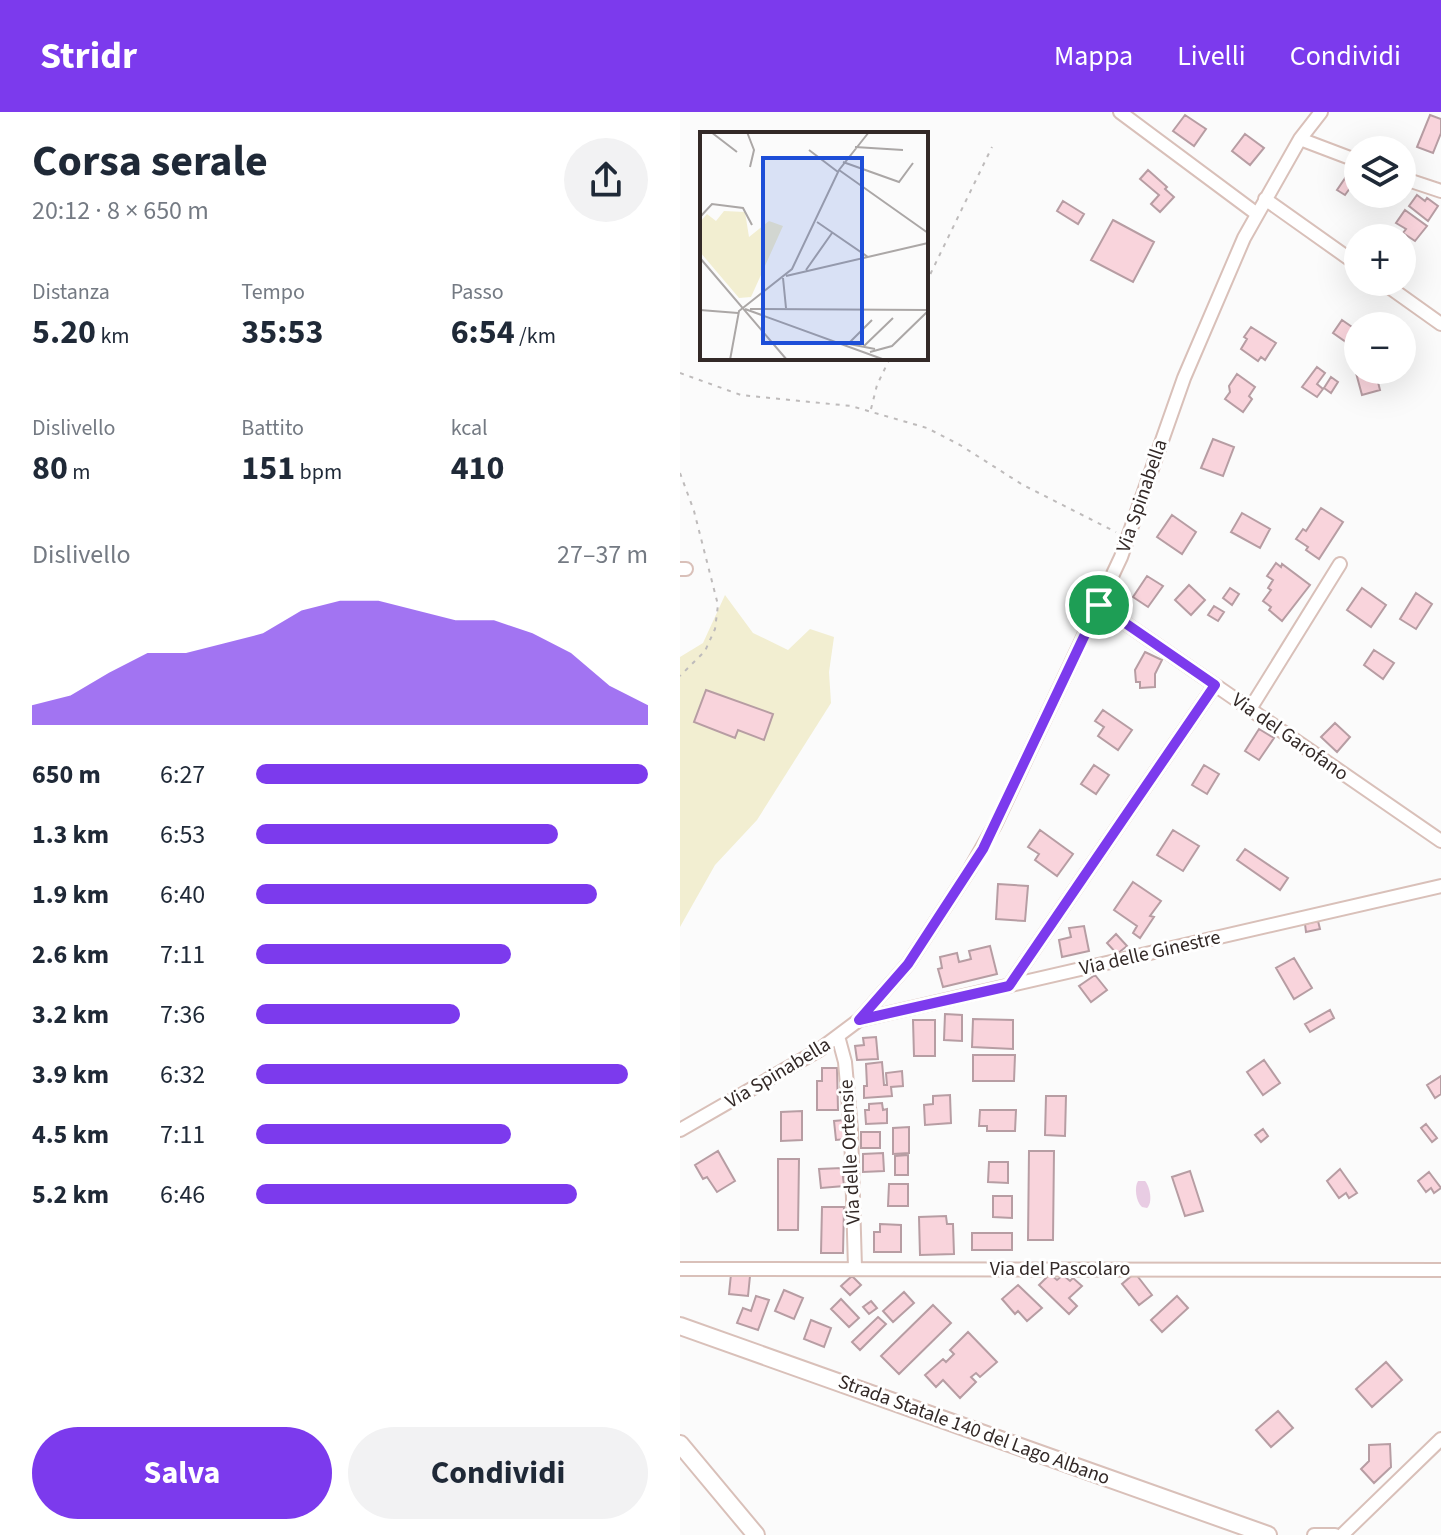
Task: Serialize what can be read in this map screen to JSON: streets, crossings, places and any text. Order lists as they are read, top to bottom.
{
  "streets": {
    "main road": ["Strada Statale 140 del Lago Albano"],
    "street": [
      "Via Spinabella",
      "Via del Garofano",
      "Via delle Ginestre",
      "Via delle Ortensie",
      "Via del Pascolaro"
    ]
  },
  "crossings": [
    ["Via Spinabella", "Via del Garofano"],
    ["Via Spinabella", "Via delle Ginestre"],
    ["Via Spinabella", "Via delle Ortensie"],
    ["Via delle Ortensie", "Via del Pascolaro"]
  ],
  "page": {
    "header": "Stridr",
    "nav": ["Mappa", "Livelli", "Condividi"],
    "heading": ["Corsa serale", "20:12 · 8 × 650 m"],
    "map_buttons": ["+", "−"],
    "stats": [
      ["Distanza", "5.20 km"],
      ["Tempo", "35:53"],
      ["Passo", "6:54 /km"],
      ["Dislivello", "80 m"],
      ["Battito", "151 bpm"],
      ["kcal", "410"]
    ],
    "chart": ["Dislivello", "27–37 m"],
    "list": [
      {
        "name": "650 m",
        "note": "6:27"
      },
      {
        "name": "1.3 km",
        "note": "6:53"
      },
      {
        "name": "1.9 km",
        "note": "6:40"
      },
      {
        "name": "2.6 km",
        "note": "7:11"
      },
      {
        "name": "3.2 km",
        "note": "7:36"
      },
      {
        "name": "3.9 km",
        "note": "6:32"
      },
      {
        "name": "4.5 km",
        "note": "7:11"
      },
      {
        "name": "5.2 km",
        "note": "6:46"
      }
    ],
    "buttons": ["Salva", "Condividi"]
  }
}
